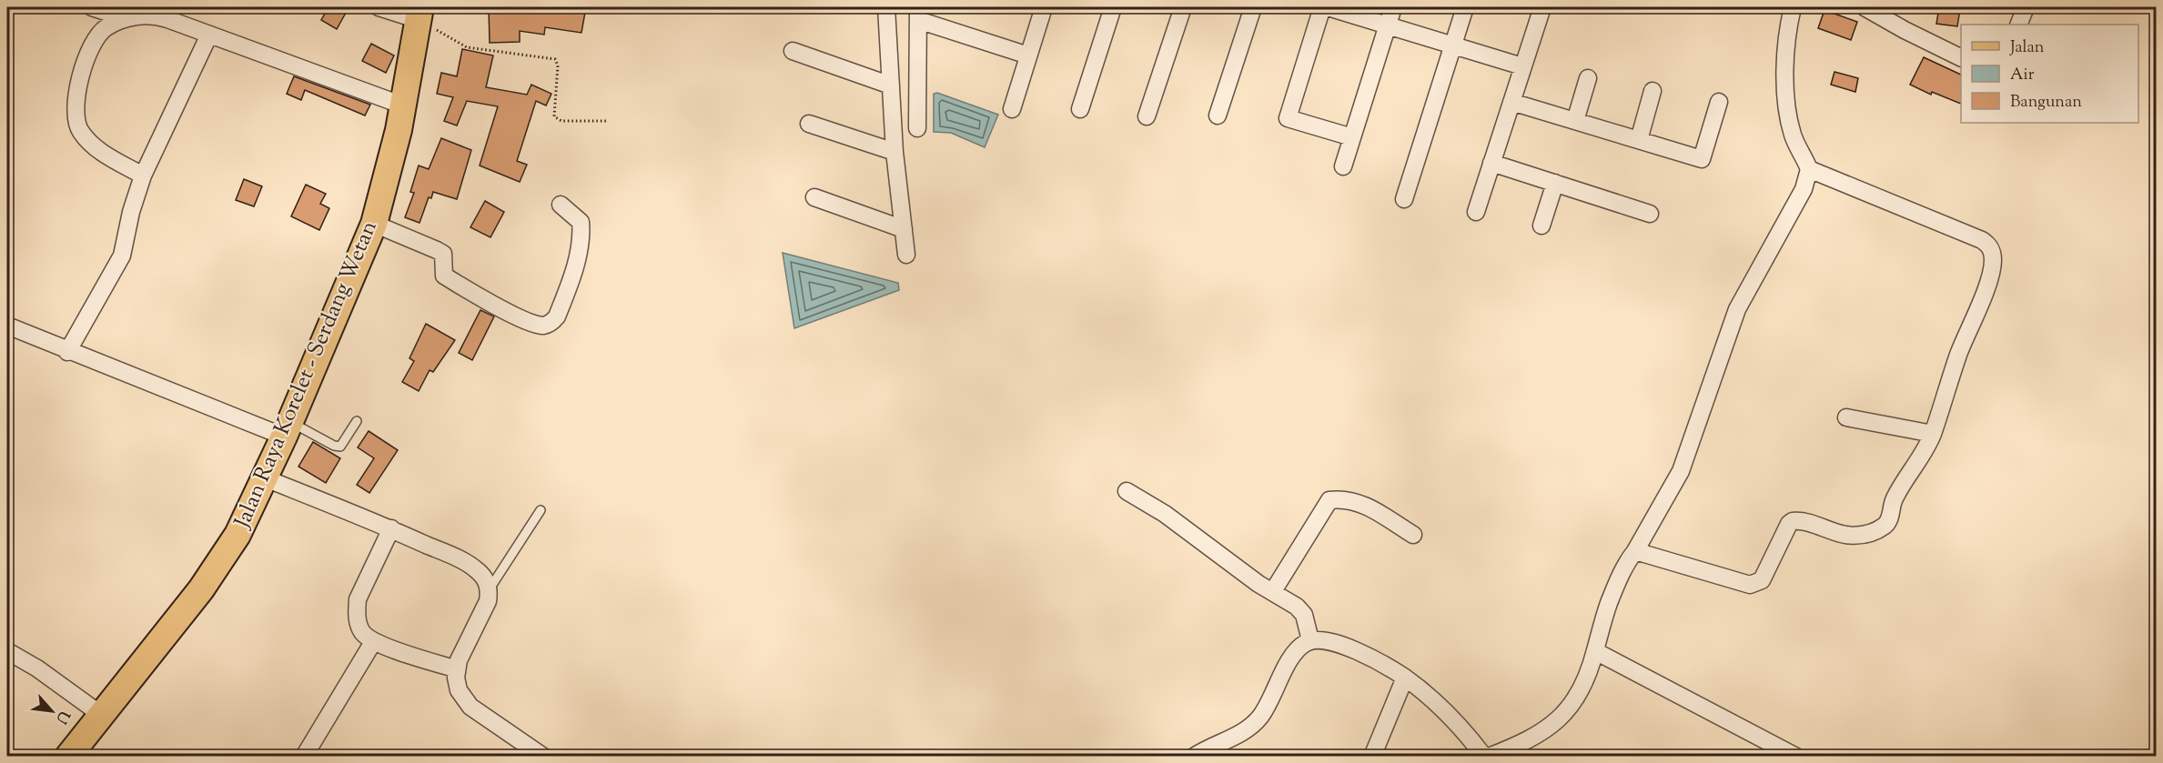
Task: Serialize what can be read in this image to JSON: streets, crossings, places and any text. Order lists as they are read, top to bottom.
{
  "streets": {
    "main road": ["Jalan Raya Korelet - Serdang Wetan"]
  },
  "legend": ["Jalan", "Air", "Bangunan"],
  "north": "bottom right"
}
